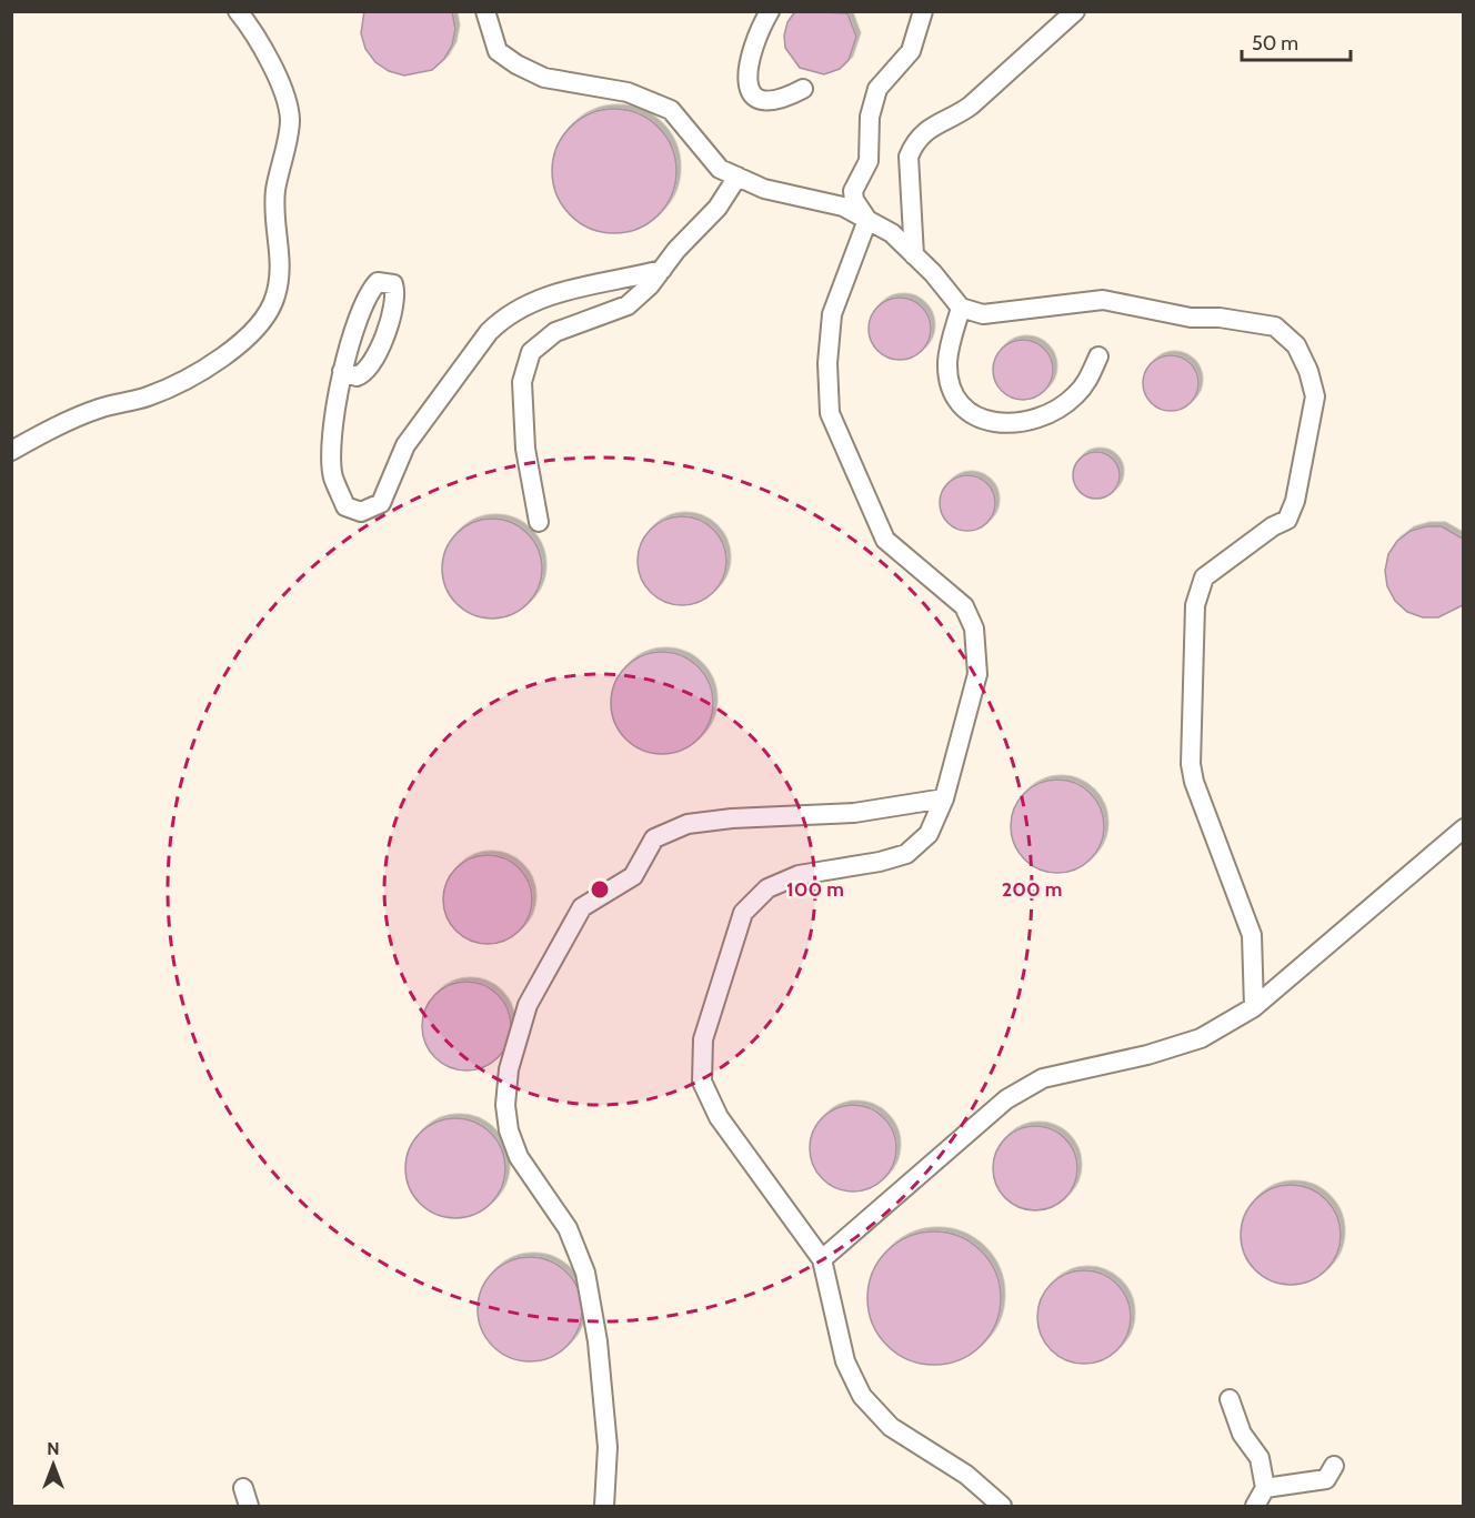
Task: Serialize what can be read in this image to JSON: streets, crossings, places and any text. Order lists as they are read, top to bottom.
{
  "scale_bar": "50 m",
  "north": "top",
  "rings": ["100 m", "200 m"]
}
